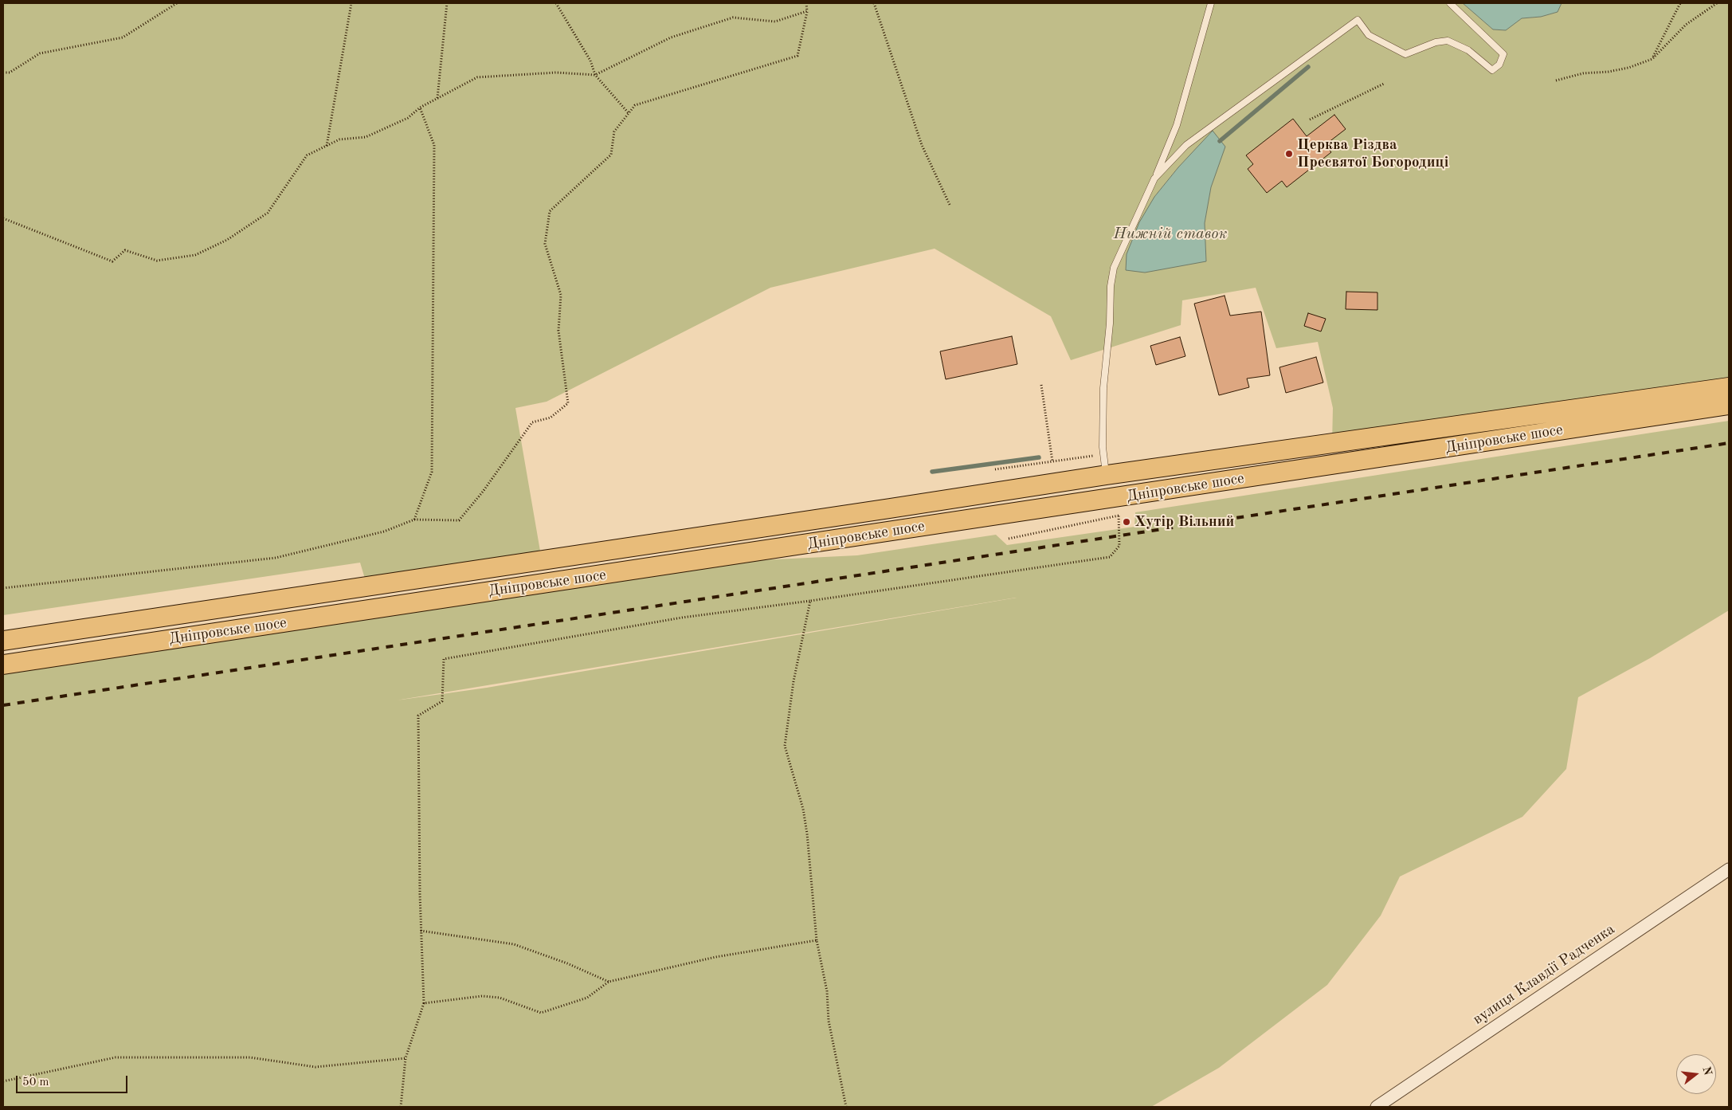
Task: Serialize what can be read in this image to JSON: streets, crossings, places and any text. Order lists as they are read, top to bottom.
{
  "streets": {
    "main road": ["Дніпровське шосе"],
    "street": ["вулиця Клавдії Радченка"]
  },
  "water": ["Нижній ставок"],
  "places": ["Церква Різдва Пресвятої Богородиці", "Хутір Вільний"],
  "scale_bar": "50 m",
  "north": "right"
}
